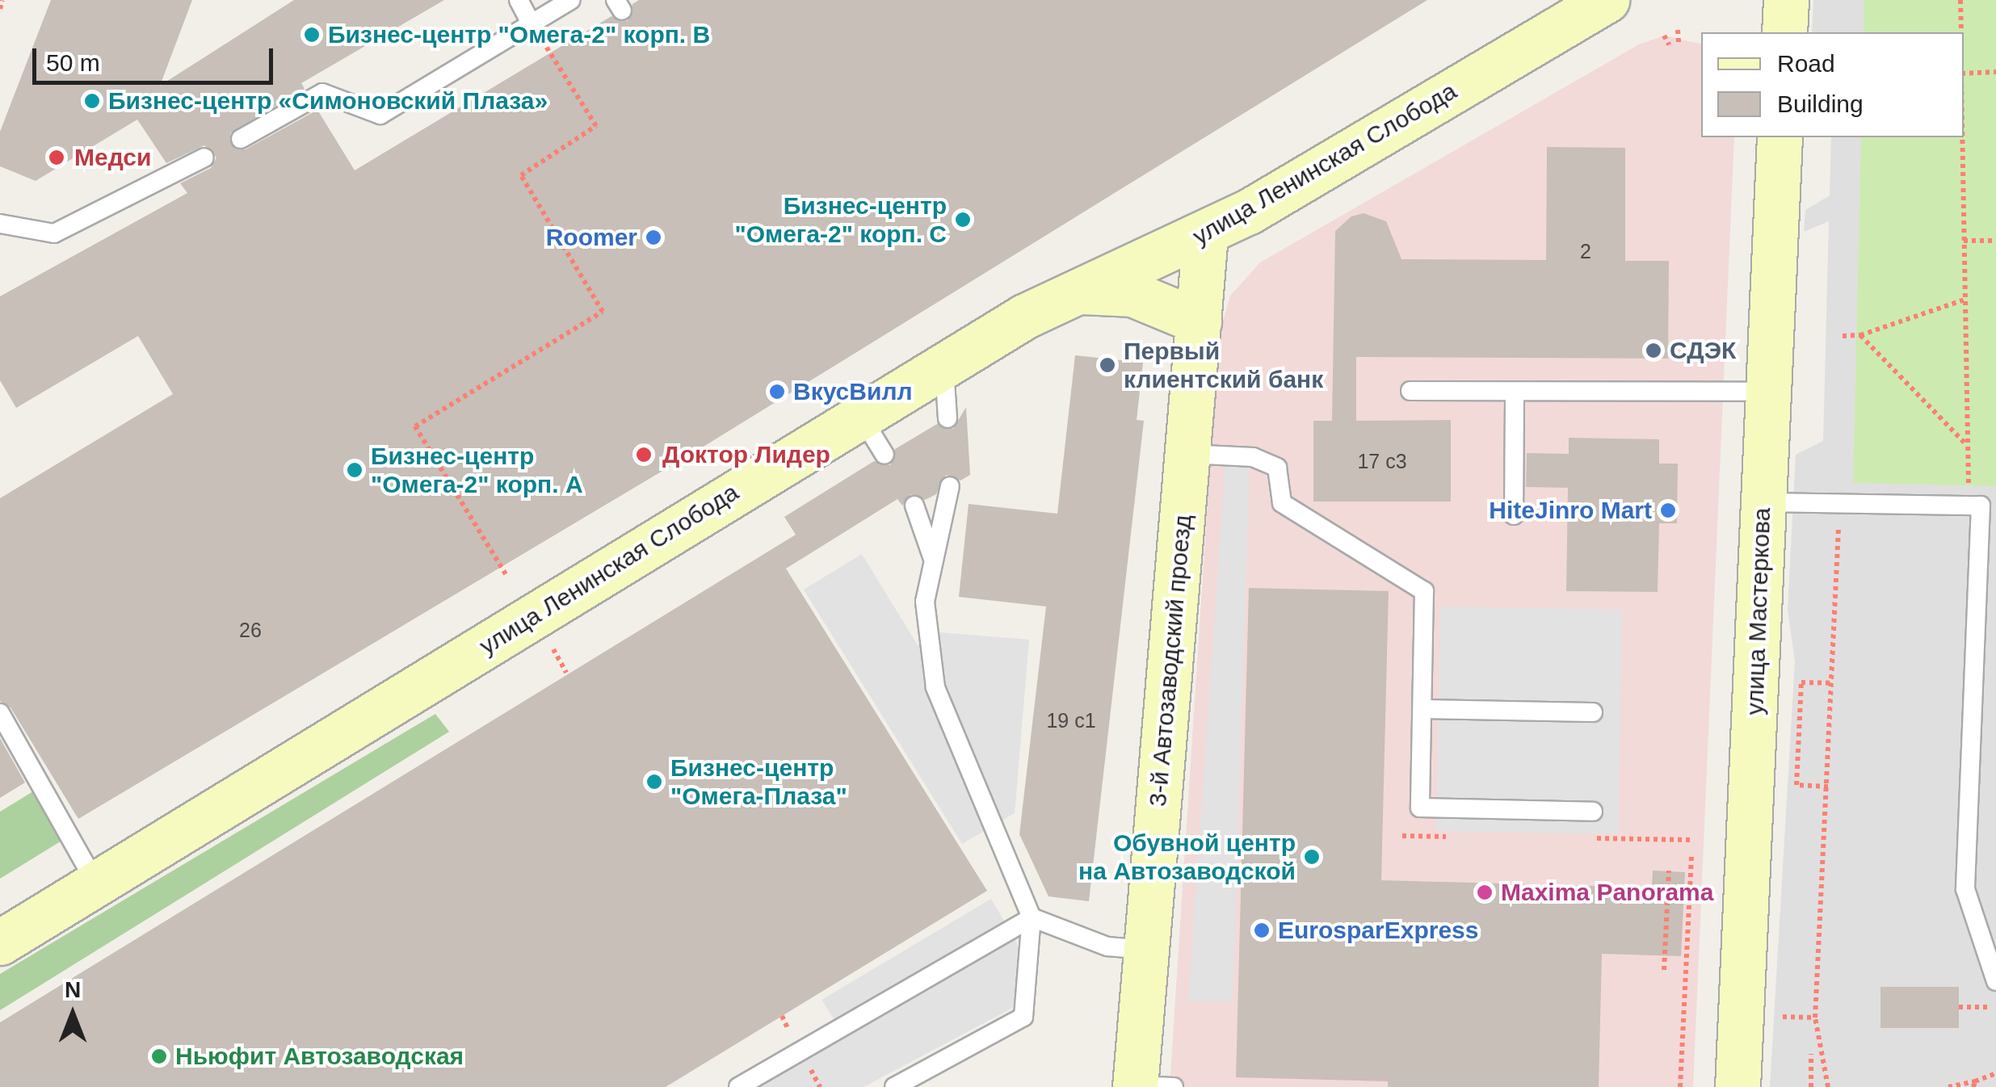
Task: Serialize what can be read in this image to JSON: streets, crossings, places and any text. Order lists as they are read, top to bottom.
{
  "streets": {
    "street": ["улица Ленинская Слобода", "улица Мастеркова", "3-й Автозаводский проезд"]
  },
  "crossings": [
    ["улица Ленинская Слобода", "3-й Автозаводский проезд"]
  ],
  "places": [
    "Бизнес-центр \"Омега-2\" корп. B",
    "Бизнес-центр «Симоновский Плаза»",
    "Медси",
    "Бизнес-центр \"Омега-2\" корп. C",
    "Roomer",
    "СДЭК",
    "Первый клиентский банк",
    "ВкусВилл",
    "Доктор Лидер",
    "Бизнес-центр \"Омега-2\" корп. A",
    "HiteJinro Mart",
    "Бизнес-центр \"Омега-Плаза\"",
    "Обувной центр на Автозаводской",
    "Maxima Panorama",
    "EurosparExpress",
    "Ньюфит Автозаводская"
  ],
  "house_numbers": [
    "2",
    "17 c3",
    "26",
    "19 с1"
  ],
  "legend": ["Road", "Building"],
  "scale_bar": "50 m",
  "north": "top"
}
